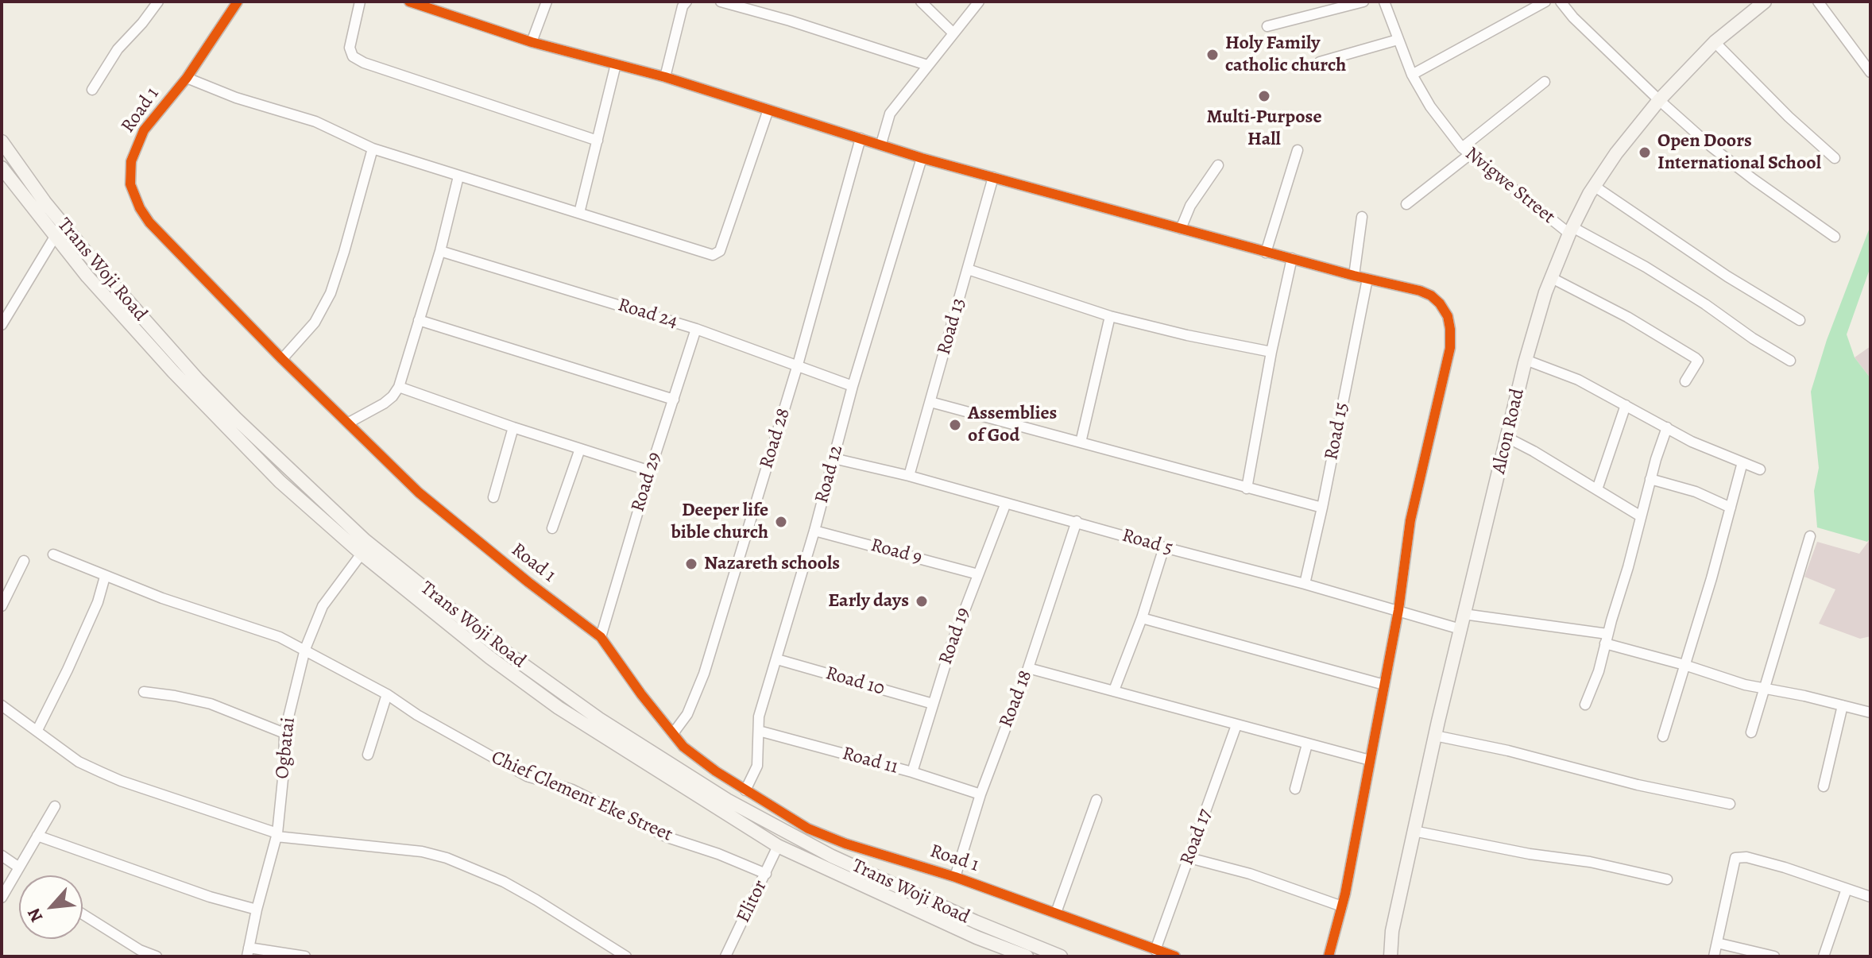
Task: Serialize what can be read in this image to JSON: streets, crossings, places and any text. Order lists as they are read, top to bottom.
{
  "streets": {
    "main road": ["Trans Woji Road", "Alcon Road"],
    "street": [
      "Road 1",
      "Nvigwe Street",
      "Road 24",
      "Road 13",
      "Road 15",
      "Road 28",
      "Road 12",
      "Road 29",
      "Road 5",
      "Road 9",
      "Road 19",
      "Road 10",
      "Road 18",
      "Ogbatai",
      "Road 11",
      "Chief Clement Eke Street",
      "Road 17",
      "Elitor"
    ]
  },
  "crossings": [
    ["Road 1", "Road 28"],
    ["Road 1", "Road 12"],
    ["Road 1", "Road 29"],
    ["Road 1", "Road 18"],
    ["Road 1", "Road 17"],
    ["Nvigwe Street", "Alcon Road"],
    ["Trans Woji Road", "Ogbatai"],
    ["Trans Woji Road", "Elitor"],
    ["Road 24", "Road 28"],
    ["Road 24", "Road 12"],
    ["Road 24", "Road 29"],
    ["Road 13", "Road 5"],
    ["Road 15", "Road 5"],
    ["Alcon Road", "Road 5"],
    ["Road 12", "Road 5"],
    ["Road 12", "Road 9"],
    ["Road 12", "Road 10"],
    ["Road 12", "Road 11"],
    ["Road 5", "Road 19"],
    ["Road 5", "Road 18"],
    ["Road 9", "Road 19"],
    ["Road 19", "Road 10"],
    ["Road 19", "Road 11"],
    ["Road 18", "Road 11"],
    ["Ogbatai", "Chief Clement Eke Street"],
    ["Chief Clement Eke Street", "Elitor"]
  ],
  "places": [
    "Holy Family catholic church",
    "Multi-Purpose Hall",
    "Open Doors International School",
    "Assemblies of God",
    "Deeper life bible church",
    "Nazareth schools",
    "Early days"
  ],
  "north": "bottom left"
}
